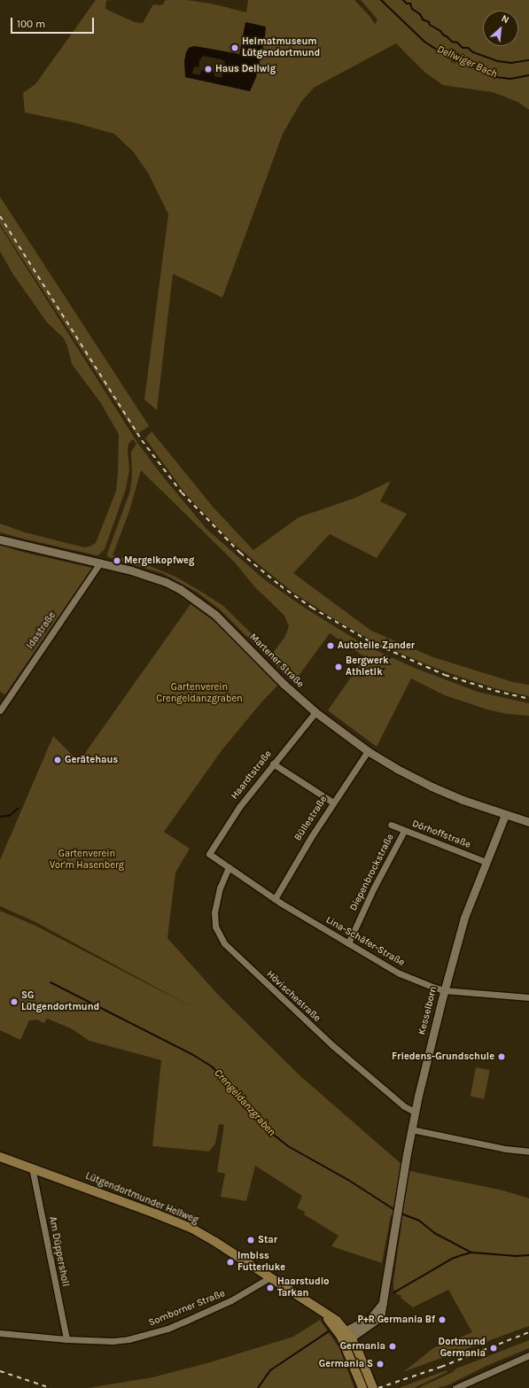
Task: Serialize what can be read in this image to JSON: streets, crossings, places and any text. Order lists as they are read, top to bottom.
{
  "streets": {
    "main road": ["Lütgendortmunder Hellweg"],
    "street": [
      "Idastraße",
      "Martener Straße",
      "Haardtstraße",
      "Büllestraße",
      "Dörhoffstraße",
      "Diepenbrockstraße",
      "Lina-Schäfer-Straße",
      "Hövischestraße",
      "Kesselborn",
      "Am Düppersholl",
      "Somborner Straße"
    ]
  },
  "crossings": [
    ["Idastraße", "Martener Straße"],
    ["Martener Straße", "Haardtstraße"],
    ["Martener Straße", "Büllestraße"],
    ["Martener Straße", "Kesselborn"],
    ["Haardtstraße", "Lina-Schäfer-Straße"],
    ["Büllestraße", "Lina-Schäfer-Straße"],
    ["Dörhoffstraße", "Diepenbrockstraße"],
    ["Dörhoffstraße", "Kesselborn"],
    ["Diepenbrockstraße", "Lina-Schäfer-Straße"],
    ["Lina-Schäfer-Straße", "Hövischestraße"],
    ["Lina-Schäfer-Straße", "Kesselborn"],
    ["Hövischestraße", "Kesselborn"],
    ["Kesselborn", "Lütgendortmunder Hellweg"],
    ["Lütgendortmunder Hellweg", "Am Düppersholl"],
    ["Lütgendortmunder Hellweg", "Somborner Straße"],
    ["Am Düppersholl", "Somborner Straße"]
  ],
  "water": ["Dellwiger Bach", "Crengeldanzgraben"],
  "parks": ["Gartenverein Crengeldanzgraben", "Gartenverein Vor'm Hasenberg"],
  "places": [
    "Heimatmuseum Lütgendortmund",
    "Haus Dellwig",
    "Mergelkopfweg",
    "Autoteile Zander",
    "Bergwerk Athletik",
    "Gerätehaus",
    "SG Lütgendortmund",
    "Friedens-Grundschule",
    "Star",
    "Imbiss Futterluke",
    "Haarstudio Tarkan",
    "P+R Germania Bf",
    "Germania",
    "Dortmund Germania",
    "Germania S"
  ],
  "scale_bar": "100 m",
  "north": "top right"
}
